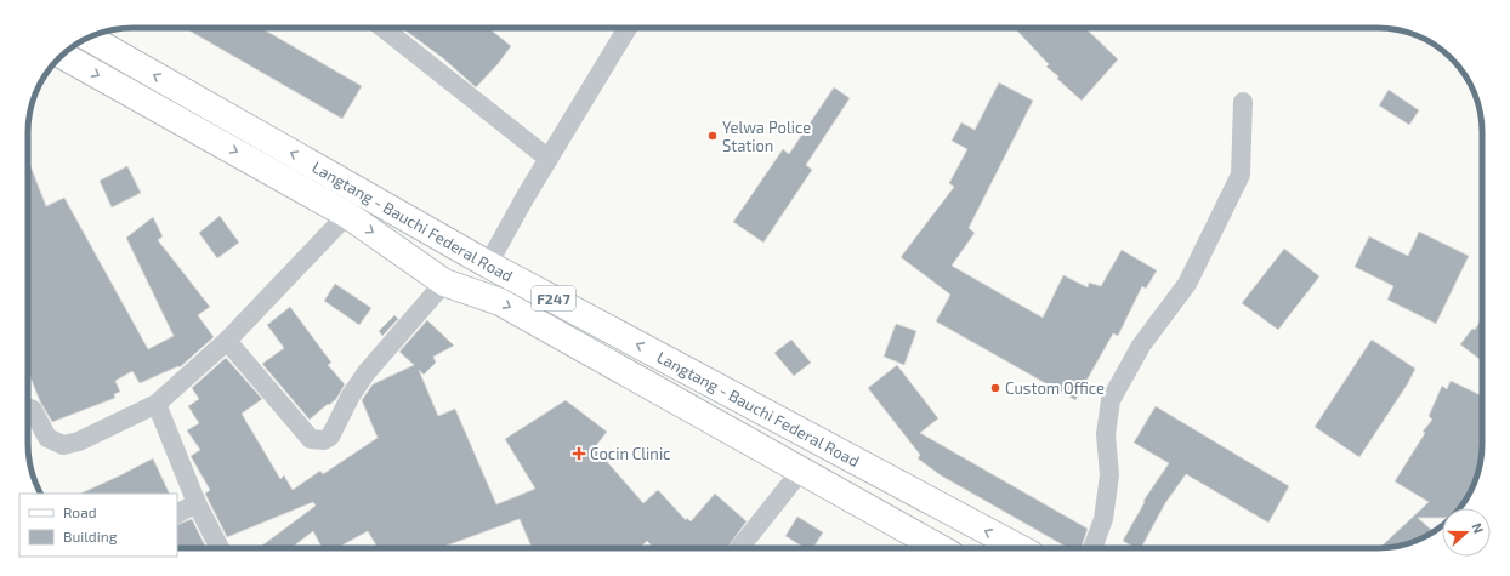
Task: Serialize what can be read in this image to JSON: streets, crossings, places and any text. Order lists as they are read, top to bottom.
{
  "streets": {
    "main road": ["Langtang - Bauchi Federal Road", "F247"]
  },
  "places": {
    "other": ["Yelwa Police Station", "Custom Office"],
    "health": ["Cocin Clinic"]
  },
  "legend": ["Road", "Building"],
  "north": "right"
}
